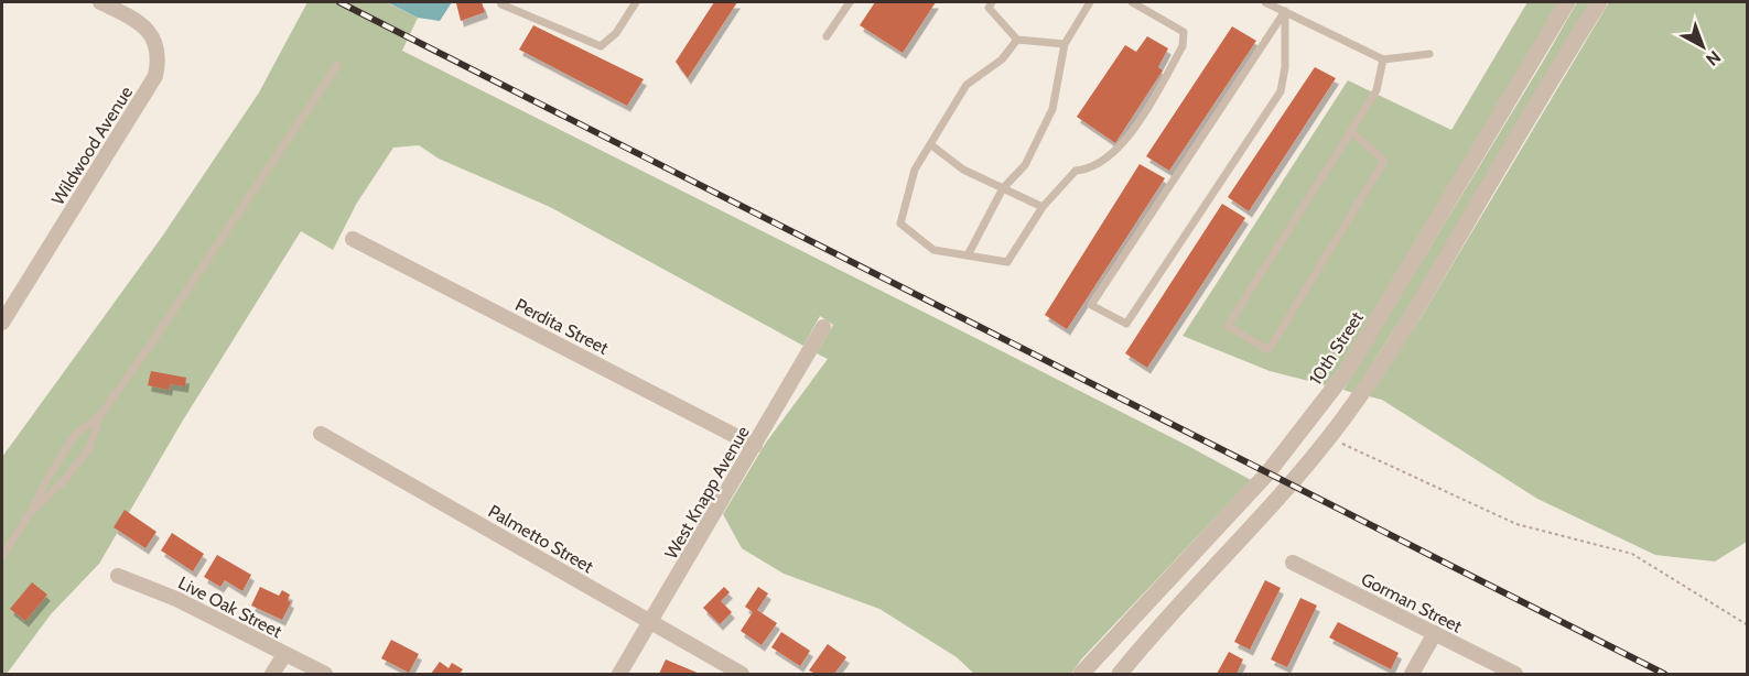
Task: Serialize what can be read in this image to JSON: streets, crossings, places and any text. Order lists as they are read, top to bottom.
{
  "streets": {
    "street": [
      "Wildwood Avenue",
      "Perdita Street",
      "10th Street",
      "West Knapp Avenue",
      "Palmetto Street",
      "Gorman Street",
      "Live Oak Street"
    ]
  },
  "crossings": [
    ["Perdita Street", "West Knapp Avenue"],
    ["West Knapp Avenue", "Palmetto Street"]
  ],
  "north": "bottom right"
}
